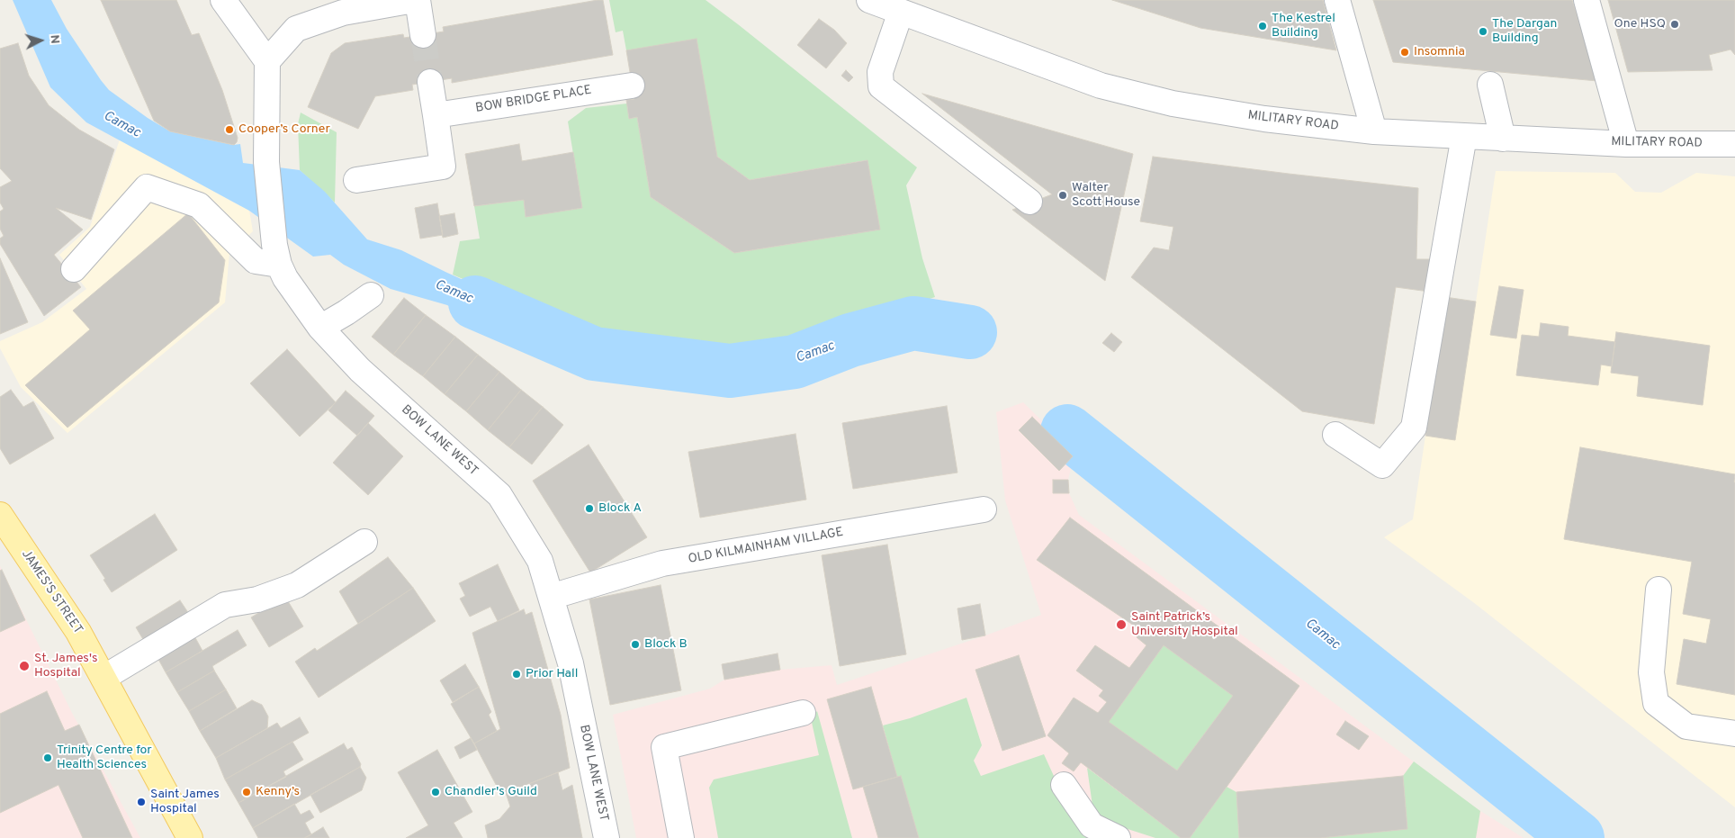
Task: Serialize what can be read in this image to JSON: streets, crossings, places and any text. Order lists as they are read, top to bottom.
{
  "streets": {
    "main road": ["JAMES'S STREET"],
    "street": [
      "BOW BRIDGE PLACE",
      "MILITARY ROAD",
      "BOW LANE WEST",
      "OLD KILMAINHAM VILLAGE"
    ]
  },
  "crossings": [
    ["BOW LANE WEST", "OLD KILMAINHAM VILLAGE"]
  ],
  "water": ["Camac"],
  "places": [
    "One HSQ",
    "The Kestrel Building",
    "The Dargan Building",
    "Insomnia",
    "Cooper’s Corner",
    "Walter Scott House",
    "Block A",
    "Saint Patrick’s University Hospital",
    "Block B",
    "St. James's Hospital",
    "Prior Hall",
    "Trinity Centre for Health Sciences",
    "Kenny’s",
    "Chandler's Guild",
    "Saint James Hospital"
  ],
  "north": "right"
}
